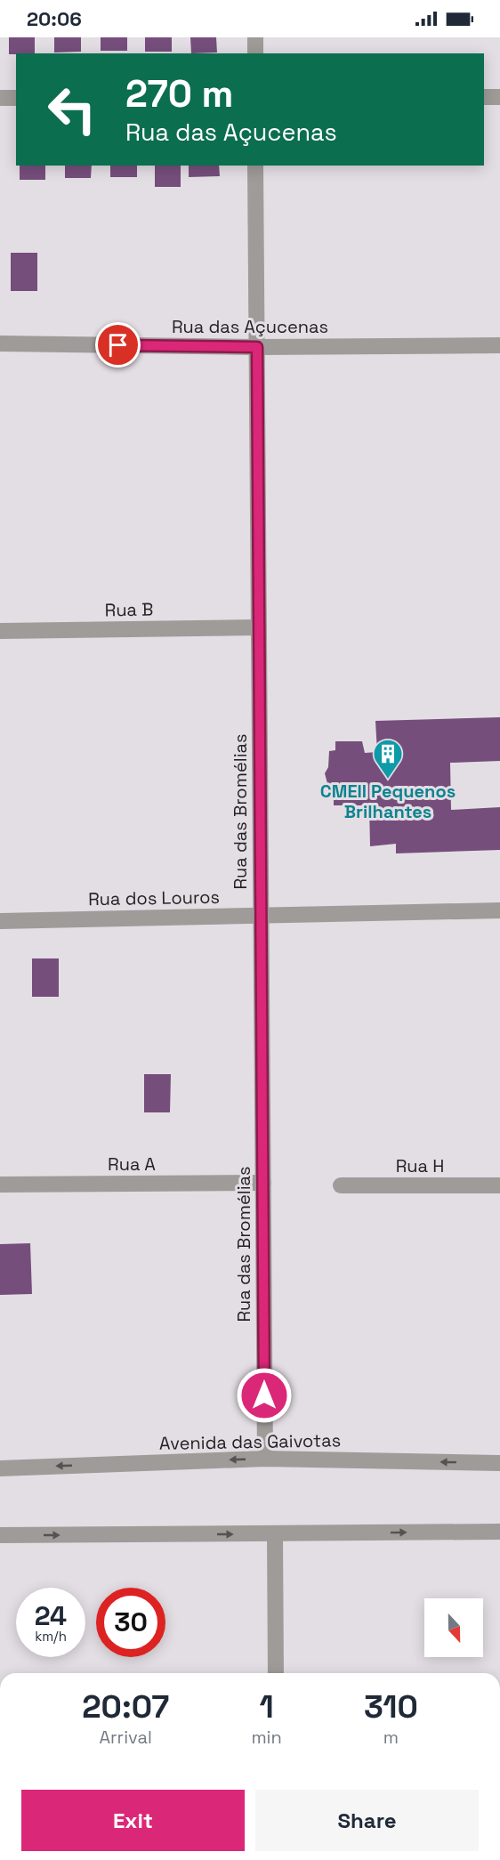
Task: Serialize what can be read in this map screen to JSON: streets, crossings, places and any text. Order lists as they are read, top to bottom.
{
  "streets": {
    "street": [
      "Rua das Açucenas",
      "Rua B",
      "Rua das Bromélias",
      "Rua dos Louros",
      "Rua A",
      "Rua H",
      "Avenida das Gaivotas"
    ]
  },
  "crossings": [
    ["Rua das Açucenas", "Rua das Bromélias"],
    ["Rua B", "Rua das Bromélias"],
    ["Rua das Bromélias", "Rua dos Louros"],
    ["Rua das Bromélias", "Rua A"],
    ["Rua das Bromélias", "Avenida das Gaivotas"]
  ],
  "places": {
    "building": ["CMEII Pequenos Brilhantes"]
  },
  "north": "bottom",
  "page": {
    "status": "20:06",
    "turn": ["270 m", "Rua das Açucenas"],
    "speed": "24 km/h",
    "limit": "30",
    "eta": [
      "20:07",
      "Arrival",
      "1",
      "min",
      "310",
      "m"
    ],
    "buttons": ["Exit", "Share"]
  }
}
